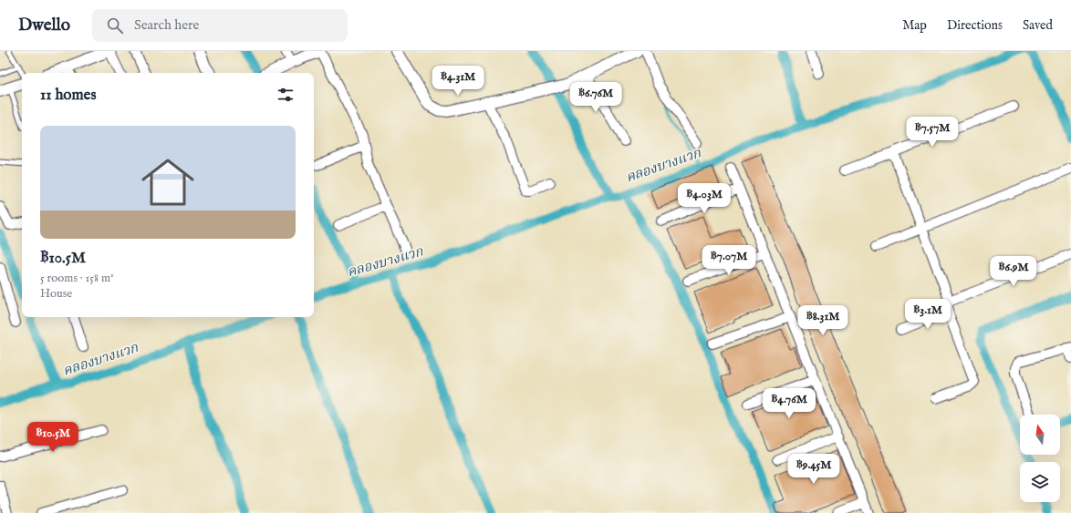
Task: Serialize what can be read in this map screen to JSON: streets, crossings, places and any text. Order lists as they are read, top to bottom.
{
  "water": ["คลองบางแวก"],
  "north": "top",
  "page": {
    "header": "Dwello",
    "search": "Search here",
    "nav": ["Map", "Directions", "Saved"],
    "price": [
      "฿4.31M",
      "฿6.76M",
      "฿7.57M",
      "฿4.03M",
      "฿7.07M",
      "฿6.9M",
      "฿3.1M",
      "฿8.31M",
      "฿4.76M",
      "฿10.5M",
      "฿9.45M"
    ],
    "heading": "11 homes",
    "list": [
      {
        "name": "฿10.5M",
        "note": "5 rooms · 158 m² · House"
      }
    ]
  }
}
